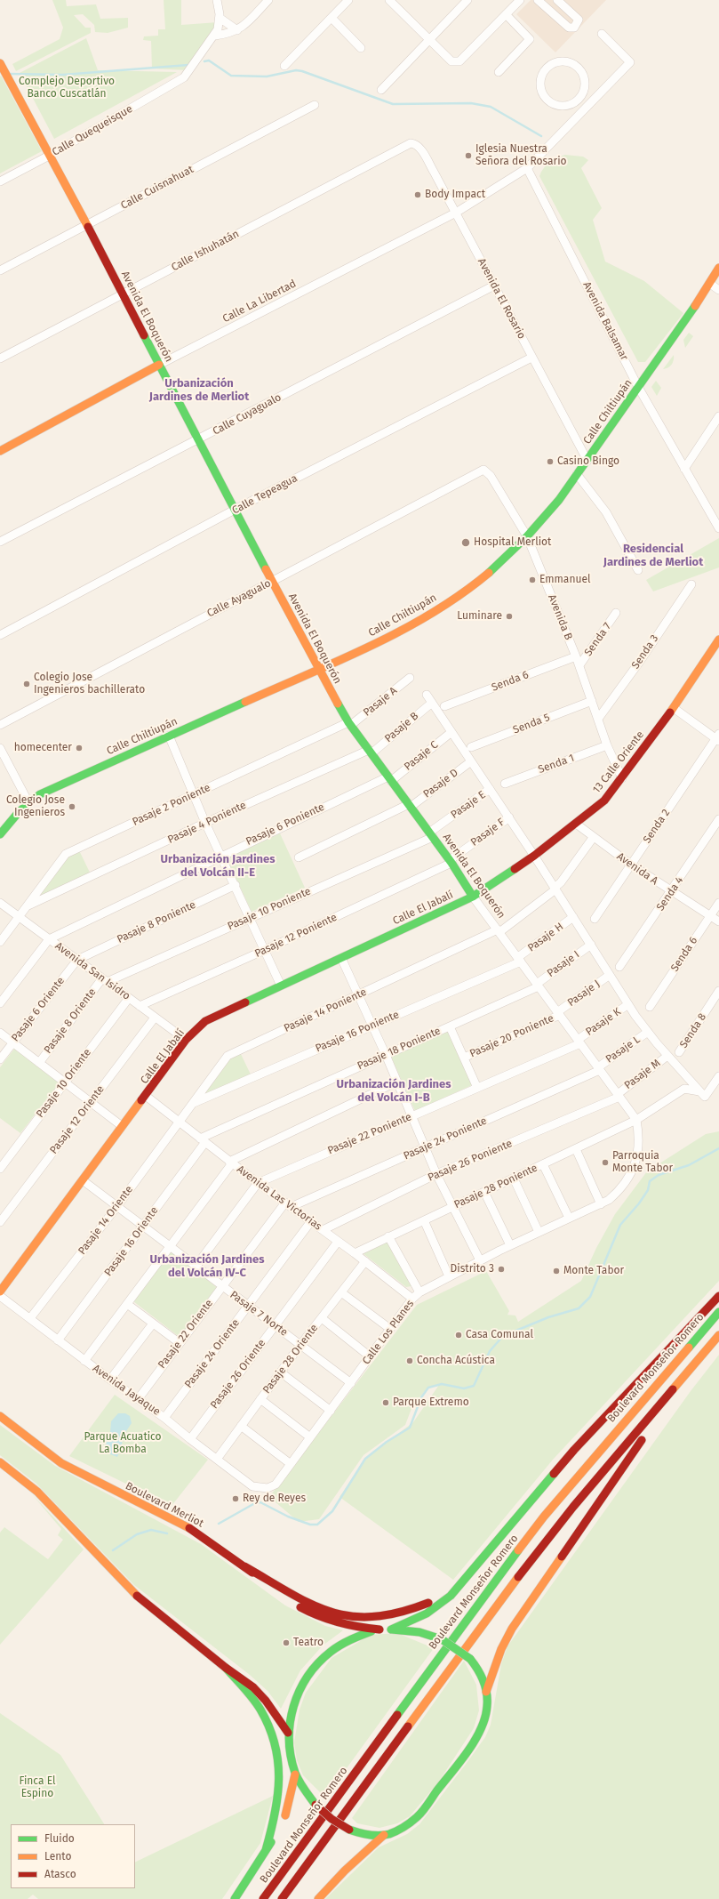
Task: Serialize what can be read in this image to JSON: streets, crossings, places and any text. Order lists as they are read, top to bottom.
{
  "streets": {
    "main road": [
      "Calle La Libertad",
      "Avenida El Boquerón",
      "Calle Chiltiupán",
      "13 Calle Oriente",
      "Calle El Jabalí",
      "Boulevard Monseñor Romero",
      "Boulevard Merliot"
    ],
    "street": [
      "Calle Quequeisque",
      "Calle Cuisnahuat",
      "Calle Ishuhatán",
      "Avenida El Rosario",
      "Avenida Balsamar",
      "Calle Cuyagualo",
      "Calle Tepeagua",
      "Calle Ayagualo",
      "Avenida B",
      "Senda 7",
      "Senda 3",
      "Senda 6",
      "Pasaje A",
      "Senda 5",
      "Pasaje B",
      "Pasaje C",
      "Senda 1",
      "Pasaje D",
      "Pasaje 2 Poniente",
      "Pasaje E",
      "Pasaje 4 Poniente",
      "Pasaje 6 Poniente",
      "Senda 2",
      "Pasaje F",
      "Avenida A",
      "Senda 4",
      "Pasaje 10 Poniente",
      "Pasaje 8 Poniente",
      "Pasaje 12 Poniente",
      "Pasaje H",
      "Pasaje I",
      "Avenida San Isidro",
      "Pasaje J",
      "Pasaje 6 Oriente",
      "Pasaje 14 Poniente",
      "Pasaje 8 Oriente",
      "Pasaje K",
      "Senda 8",
      "Pasaje 16 Poniente",
      "Pasaje 20 Poniente",
      "Pasaje 18 Poniente",
      "Pasaje L",
      "Pasaje M",
      "Pasaje 10 Oriente",
      "Pasaje 12 Oriente",
      "Pasaje 22 Poniente",
      "Pasaje 24 Poniente",
      "Pasaje 26 Poniente",
      "Pasaje 28 Poniente",
      "Avenida Las Victorias",
      "Pasaje 14 Oriente",
      "Pasaje 16 Oriente",
      "Pasaje 7 Norte",
      "Calle Los Planes",
      "Pasaje 22 Oriente",
      "Pasaje 24 Oriente",
      "Pasaje 28 Oriente",
      "Pasaje 26 Oriente",
      "Avenida Jayaque"
    ]
  },
  "crossings": [
    ["Calle Quequeisque", "Avenida El Boquerón"],
    ["Calle Cuisnahuat", "Avenida El Boquerón"],
    ["Calle Ishuhatán", "Avenida El Rosario"],
    ["Calle Ishuhatán", "Avenida El Boquerón"],
    ["Avenida El Rosario", "Calle La Libertad"],
    ["Avenida El Rosario", "Calle Chiltiupán"],
    ["Avenida El Rosario", "Calle Cuyagualo"],
    ["Avenida El Rosario", "Calle Tepeagua"],
    ["Calle La Libertad", "Avenida El Boquerón"],
    ["Calle La Libertad", "Avenida Balsamar"],
    ["Avenida El Boquerón", "Calle Chiltiupán"],
    ["Avenida El Boquerón", "Calle Cuyagualo"],
    ["Avenida El Boquerón", "Calle Tepeagua"],
    ["Avenida El Boquerón", "Calle Ayagualo"],
    ["Avenida El Boquerón", "Pasaje A"],
    ["Avenida El Boquerón", "Pasaje B"],
    ["Avenida El Boquerón", "Pasaje C"],
    ["Avenida El Boquerón", "13 Calle Oriente"],
    ["Avenida El Boquerón", "Pasaje D"],
    ["Avenida El Boquerón", "Pasaje 2 Poniente"],
    ["Avenida El Boquerón", "Pasaje E"],
    ["Avenida El Boquerón", "Pasaje 4 Poniente"],
    ["Avenida El Boquerón", "Pasaje 6 Poniente"],
    ["Avenida El Boquerón", "Pasaje F"],
    ["Avenida El Boquerón", "Calle El Jabalí"],
    ["Avenida El Boquerón", "Pasaje 10 Poniente"],
    ["Avenida El Boquerón", "Pasaje 12 Poniente"],
    ["Avenida El Boquerón", "Pasaje H"],
    ["Avenida El Boquerón", "Pasaje I"],
    ["Avenida El Boquerón", "Pasaje J"],
    ["Avenida El Boquerón", "Pasaje 14 Poniente"],
    ["Avenida El Boquerón", "Pasaje K"],
    ["Avenida El Boquerón", "Pasaje 16 Poniente"],
    ["Avenida El Boquerón", "Pasaje 20 Poniente"],
    ["Avenida El Boquerón", "Pasaje 18 Poniente"],
    ["Avenida El Boquerón", "Pasaje L"],
    ["Avenida El Boquerón", "Pasaje M"],
    ["Avenida El Boquerón", "Pasaje 22 Poniente"],
    ["Avenida El Boquerón", "Pasaje 24 Poniente"],
    ["Avenida El Boquerón", "Pasaje 26 Poniente"],
    ["Avenida El Boquerón", "Pasaje 28 Poniente"],
    ["Avenida El Boquerón", "Calle Los Planes"],
    ["Avenida Balsamar", "Calle Chiltiupán"],
    ["Calle Chiltiupán", "Avenida B"],
    ["Calle Ayagualo", "Avenida B"],
    ["Avenida B", "Senda 7"],
    ["Avenida B", "Senda 3"],
    ["Avenida B", "Senda 6"],
    ["Avenida B", "Senda 5"],
    ["Avenida B", "13 Calle Oriente"],
    ["Avenida B", "Senda 1"],
    ["Senda 6", "Avenida A"],
    ["Pasaje A", "Pasaje 2 Poniente"],
    ["Pasaje B", "Pasaje 4 Poniente"],
    ["Pasaje C", "Pasaje 6 Poniente"],
    ["13 Calle Oriente", "Avenida A"],
    ["13 Calle Oriente", "Calle El Jabalí"],
    ["Pasaje 2 Poniente", "Pasaje 4 Poniente"],
    ["Pasaje 2 Poniente", "Avenida San Isidro"],
    ["Pasaje E", "Pasaje 10 Poniente"],
    ["Pasaje 6 Poniente", "Avenida San Isidro"],
    ["Senda 2", "Avenida A"],
    ["Pasaje F", "Pasaje 12 Poniente"],
    ["Avenida A", "Senda 4"],
    ["Avenida A", "Pasaje 14 Poniente"],
    ["Calle El Jabalí", "Avenida San Isidro"],
    ["Calle El Jabalí", "Avenida Las Victorias"],
    ["Calle El Jabalí", "Pasaje 7 Norte"],
    ["Pasaje 10 Poniente", "Avenida San Isidro"],
    ["Pasaje 10 Poniente", "Pasaje 8 Oriente"],
    ["Pasaje 8 Poniente", "Avenida San Isidro"],
    ["Pasaje 8 Poniente", "Pasaje 6 Oriente"],
    ["Pasaje 12 Poniente", "Avenida San Isidro"],
    ["Pasaje H", "Pasaje 16 Poniente"],
    ["Pasaje I", "Pasaje 18 Poniente"],
    ["Avenida San Isidro", "Pasaje 6 Oriente"],
    ["Avenida San Isidro", "Pasaje 8 Oriente"],
    ["Avenida San Isidro", "Pasaje 10 Oriente"],
    ["Avenida San Isidro", "Pasaje 12 Oriente"],
    ["Pasaje J", "Pasaje 20 Poniente"],
    ["Pasaje 14 Poniente", "Pasaje 16 Poniente"],
    ["Pasaje 14 Poniente", "Avenida Las Victorias"],
    ["Pasaje 14 Poniente", "Pasaje 14 Oriente"],
    ["Pasaje K", "Pasaje 22 Poniente"],
    ["Pasaje 18 Poniente", "Avenida Las Victorias"],
    ["Pasaje 18 Poniente", "Pasaje 16 Oriente"],
    ["Pasaje L", "Pasaje 24 Poniente"],
    ["Pasaje M", "Pasaje 26 Poniente"],
    ["Pasaje 22 Poniente", "Avenida Las Victorias"],
    ["Pasaje 24 Poniente", "Avenida Las Victorias"],
    ["Pasaje 24 Poniente", "Pasaje 22 Oriente"],
    ["Pasaje 26 Poniente", "Avenida Las Victorias"],
    ["Pasaje 28 Poniente", "Avenida Las Victorias"],
    ["Pasaje 28 Poniente", "Calle Los Planes"],
    ["Avenida Las Victorias", "Pasaje 14 Oriente"],
    ["Avenida Las Victorias", "Pasaje 16 Oriente"],
    ["Avenida Las Victorias", "Calle Los Planes"],
    ["Avenida Las Victorias", "Pasaje 22 Oriente"],
    ["Avenida Las Victorias", "Pasaje 24 Oriente"],
    ["Avenida Las Victorias", "Pasaje 28 Oriente"],
    ["Avenida Las Victorias", "Pasaje 26 Oriente"],
    ["Pasaje 14 Oriente", "Pasaje 7 Norte"],
    ["Pasaje 14 Oriente", "Avenida Jayaque"],
    ["Pasaje 16 Oriente", "Pasaje 7 Norte"],
    ["Pasaje 16 Oriente", "Avenida Jayaque"],
    ["Pasaje 7 Norte", "Calle Los Planes"],
    ["Pasaje 7 Norte", "Pasaje 22 Oriente"],
    ["Pasaje 7 Norte", "Pasaje 24 Oriente"],
    ["Pasaje 7 Norte", "Pasaje 28 Oriente"],
    ["Pasaje 7 Norte", "Pasaje 26 Oriente"],
    ["Calle Los Planes", "Avenida Jayaque"],
    ["Pasaje 22 Oriente", "Avenida Jayaque"],
    ["Pasaje 24 Oriente", "Avenida Jayaque"],
    ["Pasaje 28 Oriente", "Avenida Jayaque"],
    ["Pasaje 26 Oriente", "Avenida Jayaque"]
  ],
  "districts": [
    "Urbanización Jardines de Merliot",
    "Residencial Jardines de Merliot",
    "Urbanización Jardines del Volcán II-E",
    "Urbanización Jardines del Volcán I-B",
    "Urbanización Jardines del Volcán IV-C"
  ],
  "parks": ["Complejo Deportivo Banco Cuscatlán", "Parque Acuatico La Bomba", "Finca El Espino"],
  "places": [
    "Iglesia Nuestra Señora del Rosario",
    "Body Impact",
    "Casino Bingo",
    "Hospital Merliot",
    "Emmanuel",
    "Luminare",
    "Colegio Jose Ingenieros bachillerato",
    "homecenter",
    "Colegio Jose Ingenieros",
    "Parroquia Monte Tabor",
    "Distrito 3",
    "Monte Tabor",
    "Casa Comunal",
    "Concha Acústica",
    "Parque Extremo",
    "Rey de Reyes",
    "Teatro"
  ],
  "legend": ["Fluido", "Lento", "Atasco"]
}
